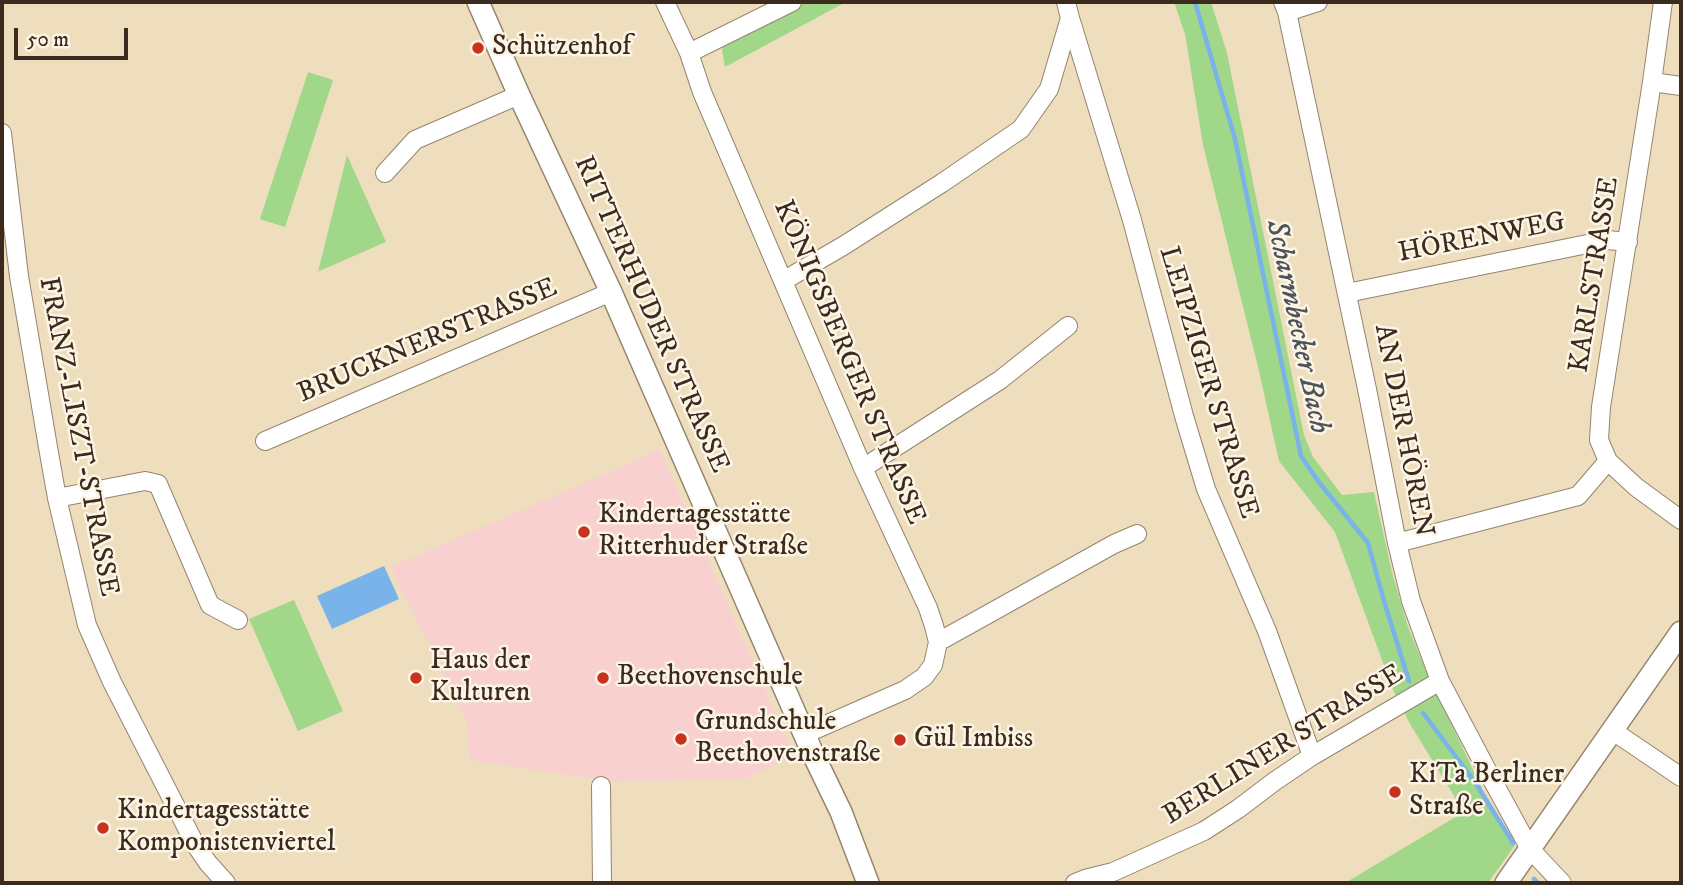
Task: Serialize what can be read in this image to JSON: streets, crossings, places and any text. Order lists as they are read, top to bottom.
{
  "streets": {
    "street": [
      "HÖRENWEG",
      "KARLSTRASSE",
      "RITTERHUDER STRASSE",
      "BRUCKNERSTRASSE",
      "KÖNIGSBERGER STRASSE",
      "LEIPZIGER STRASSE",
      "AN DER HÖREN",
      "FRANZ-LISZT-STRASSE",
      "BERLINER STRASSE"
    ]
  },
  "crossings": [
    ["HÖRENWEG", "KARLSTRASSE"],
    ["HÖRENWEG", "AN DER HÖREN"],
    ["RITTERHUDER STRASSE", "BRUCKNERSTRASSE"],
    ["LEIPZIGER STRASSE", "BERLINER STRASSE"],
    ["AN DER HÖREN", "BERLINER STRASSE"]
  ],
  "water": ["Scharmbecker Bach"],
  "places": [
    "Schützenhof",
    "Kindertagesstätte Ritterhuder Straße",
    "Haus der Kulturen",
    "Beethovenschule",
    "Grundschule Beethovenstraße",
    "Gül Imbiss",
    "KiTa Berliner Straße",
    "Kindertagesstätte Komponistenviertel"
  ],
  "scale_bar": "50 m"
}
